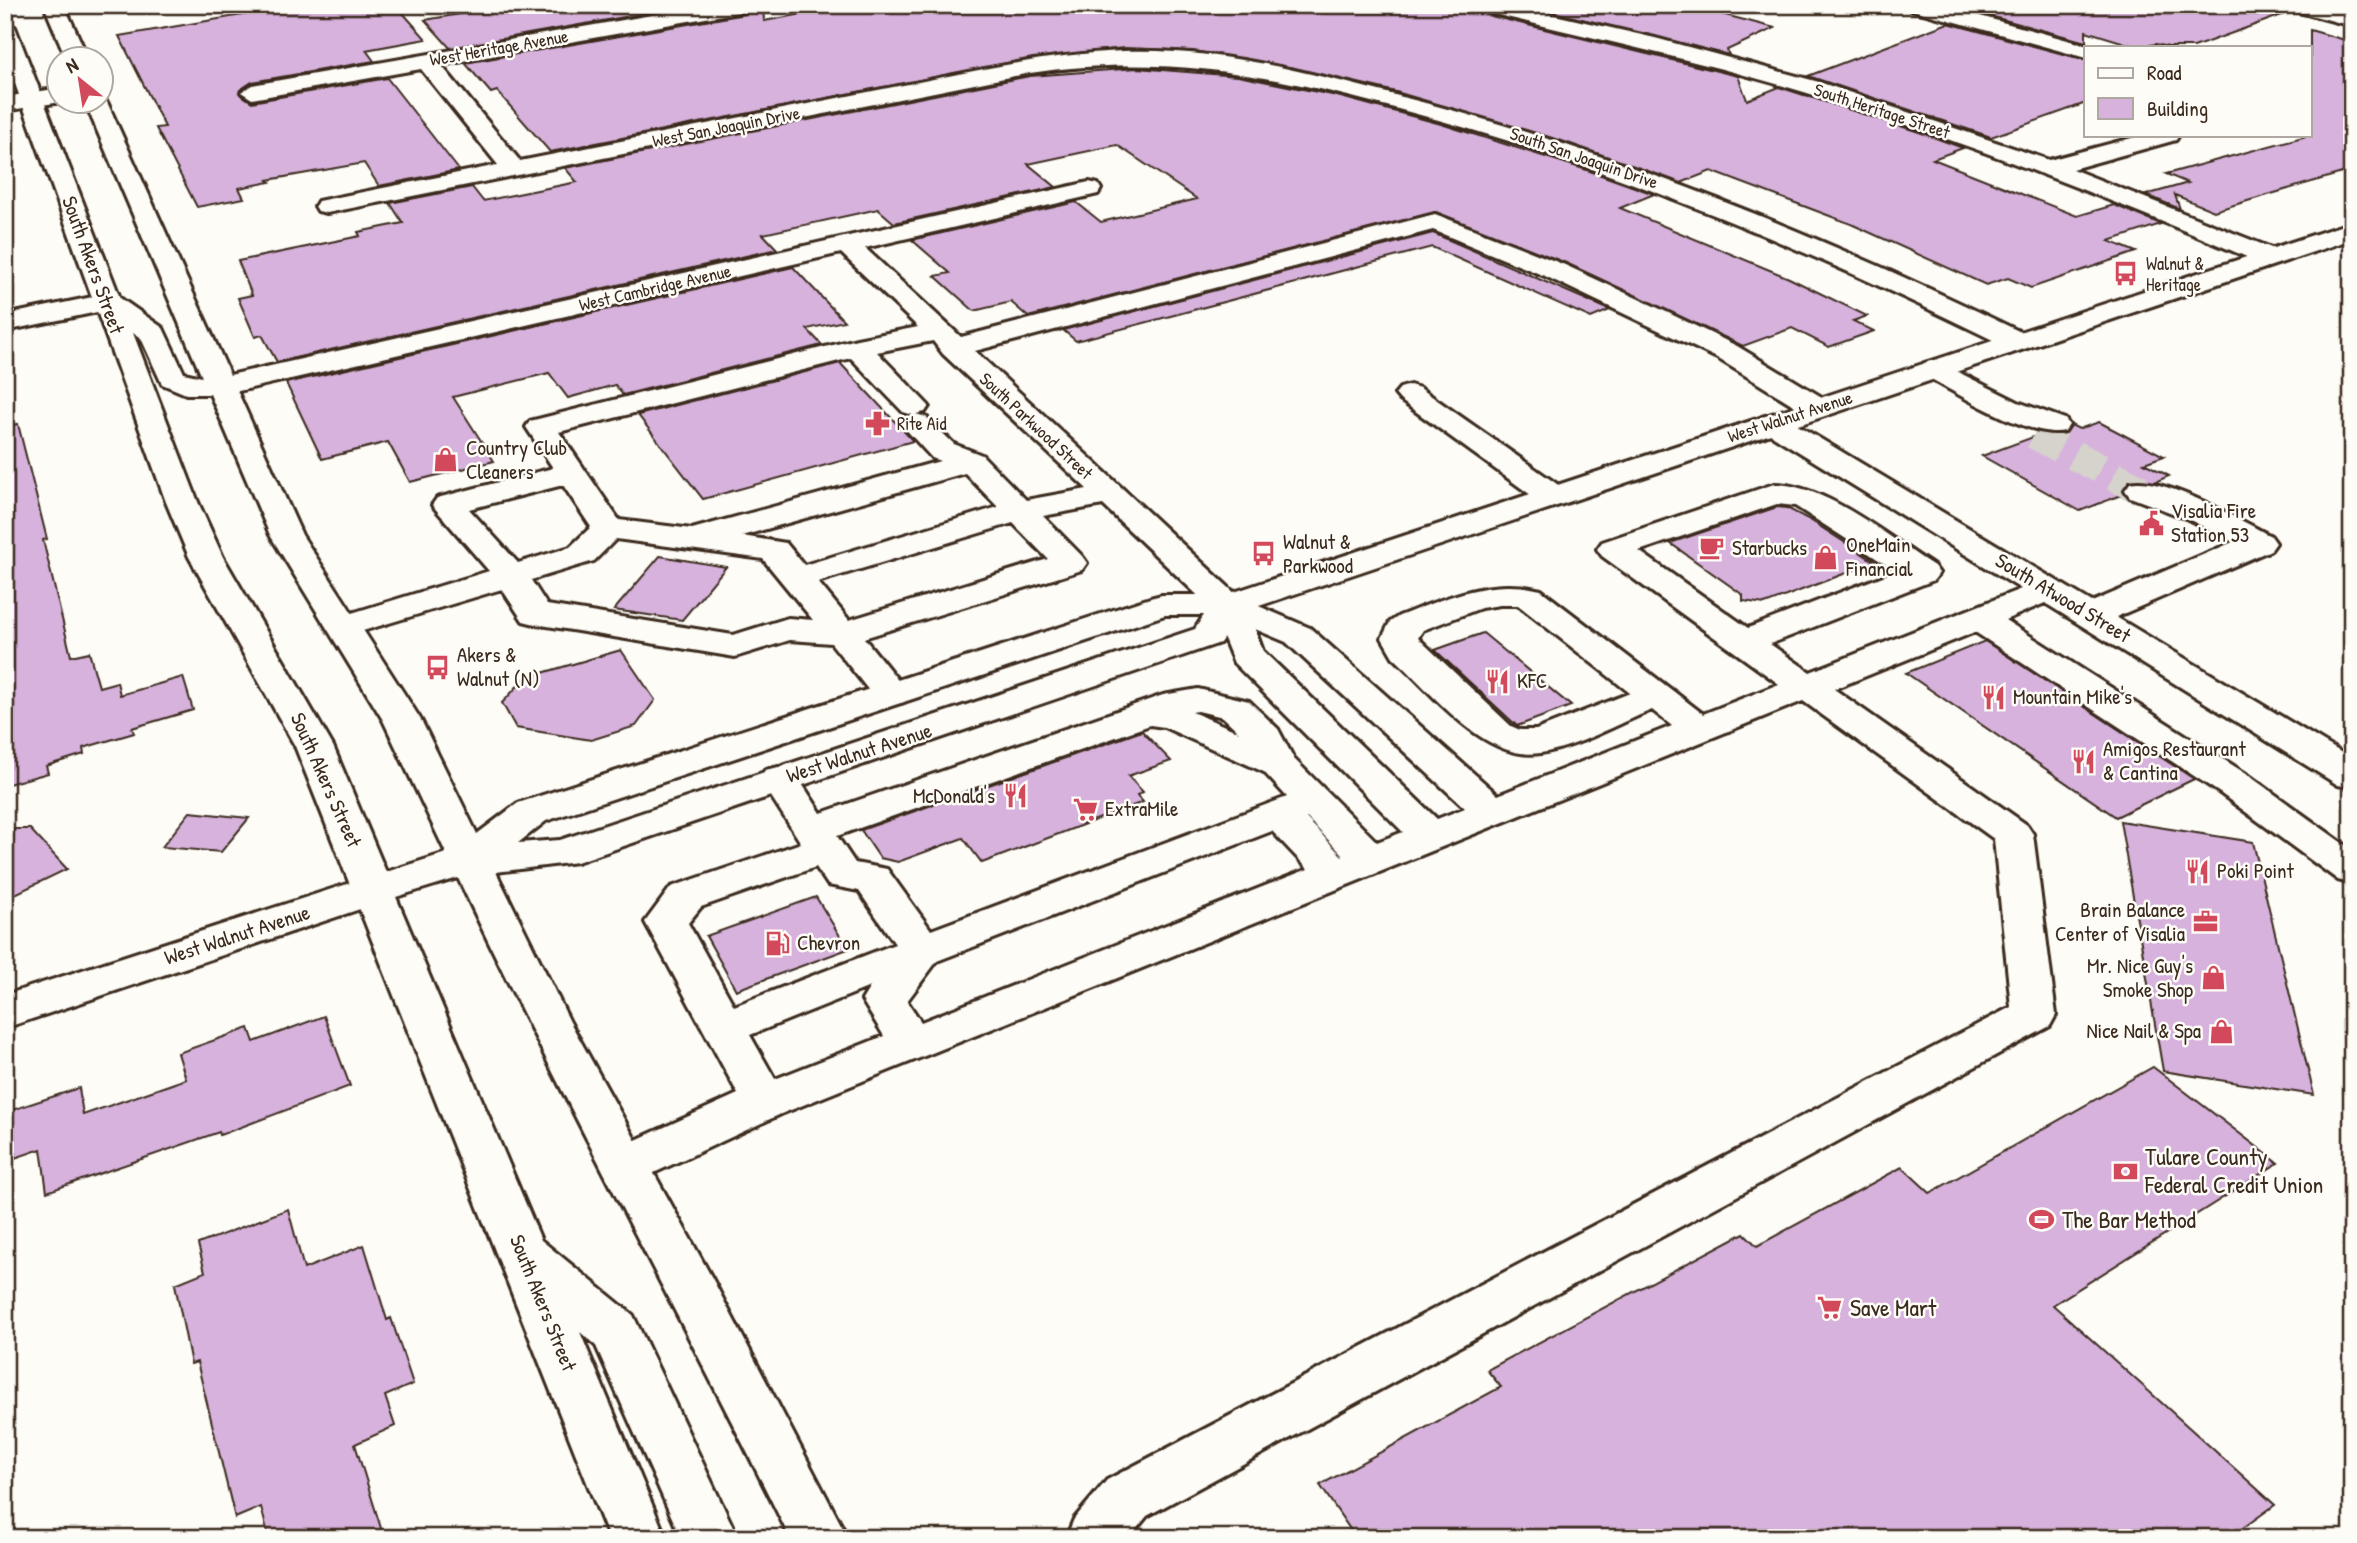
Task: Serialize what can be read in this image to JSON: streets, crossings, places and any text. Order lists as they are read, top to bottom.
{
  "streets": {
    "main road": [
      "West Heritage Avenue",
      "South Heritage Street",
      "West San Joaquin Drive",
      "South San Joaquin Drive",
      "South Akers Street",
      "West Cambridge Avenue",
      "West Walnut Avenue",
      "South Parkwood Street",
      "South Atwood Street"
    ]
  },
  "crossings": [
    ["South Heritage Street", "West Walnut Avenue"],
    ["West San Joaquin Drive", "South San Joaquin Drive"],
    ["South San Joaquin Drive", "West Walnut Avenue"],
    ["South Akers Street", "West Cambridge Avenue"],
    ["South Akers Street", "West Walnut Avenue"],
    ["West Cambridge Avenue", "South Parkwood Street"],
    ["West Walnut Avenue", "South Parkwood Street"],
    ["West Walnut Avenue", "South Atwood Street"]
  ],
  "places": {
    "bus stop": ["Walnut & Heritage", "Walnut & Parkwood", "Akers & Walnut (N)"],
    "pharmacy": ["Rite Aid"],
    "shop": [
      "Country Club Cleaners",
      "OneMain Financial",
      "Mr. Nice Guy's Smoke Shop",
      "Nice Nail & Spa"
    ],
    "public building": ["Visalia Fire Station 53"],
    "cafe": ["Starbucks"],
    "restaurant": [
      "KFC",
      "Mountain Mike's",
      "Amigos Restaurant & Cantina",
      "McDonald's",
      "Poki Point"
    ],
    "supermarket": ["ExtraMile", "Save Mart"],
    "office": ["Brain Balance Center of Visalia"],
    "fuel station": ["Chevron"],
    "bank": ["Tulare County Federal Credit Union"],
    "sports": ["The Bar Method"]
  },
  "legend": ["Road", "Building"],
  "north": "top left"
}
